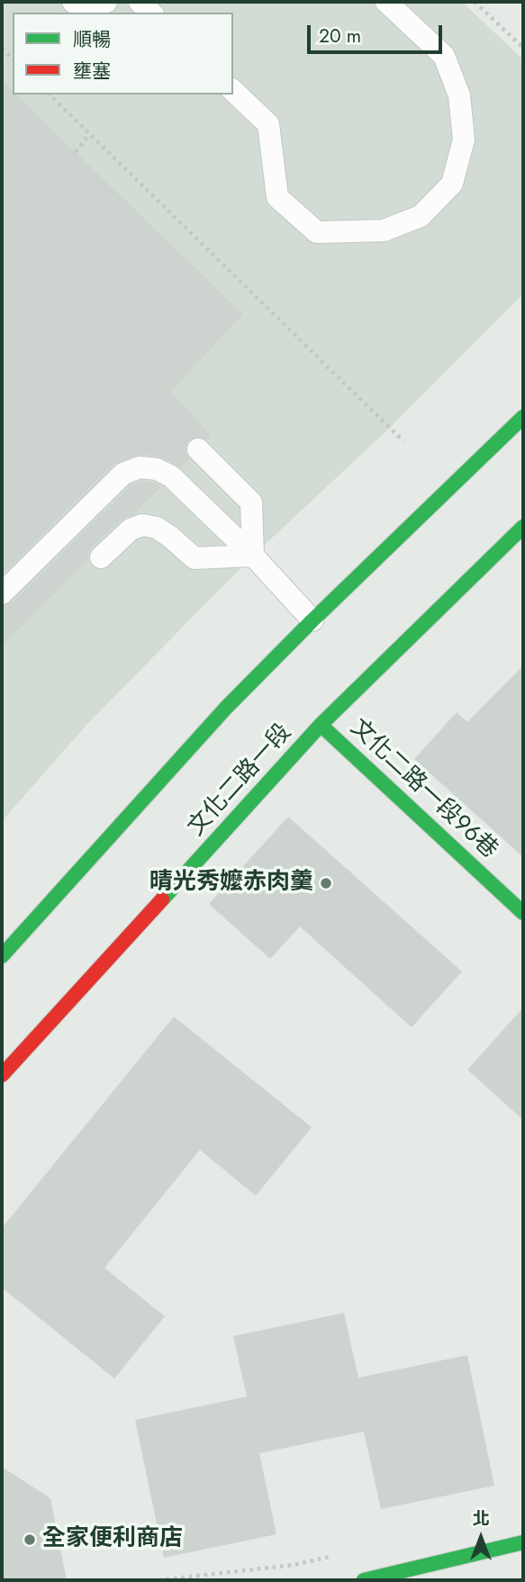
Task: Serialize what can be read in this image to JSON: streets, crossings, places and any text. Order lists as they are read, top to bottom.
{
  "streets": {
    "street": ["文化二路一段", "文化二路一段96巷"]
  },
  "crossings": [
    ["文化二路一段", "文化二路一段96巷"]
  ],
  "places": ["晴光秀嬤赤肉羹", "全家便利商店"],
  "legend": ["順暢", "壅塞"],
  "scale_bar": "20 m",
  "north": "top"
}
